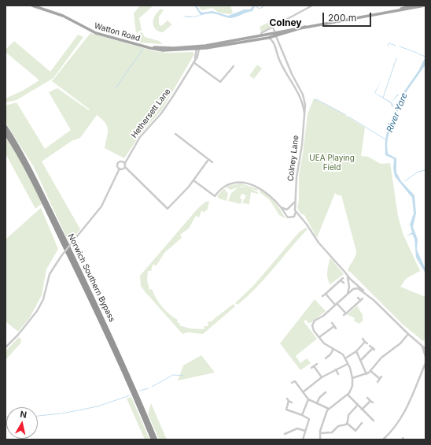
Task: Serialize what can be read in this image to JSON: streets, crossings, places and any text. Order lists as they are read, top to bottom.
{
  "streets": {
    "highway": ["Norwich Southern Bypass"],
    "main road": ["Watton Road"],
    "street": ["Hethersett Lane", "Colney Lane"]
  },
  "crossings": [
    ["Watton Road", "Hethersett Lane"],
    ["Watton Road", "Colney Lane"]
  ],
  "districts": ["Colney"],
  "water": ["River Yare"],
  "parks": ["UEA Playing Field"],
  "scale_bar": "200 m",
  "north": "top"
}
